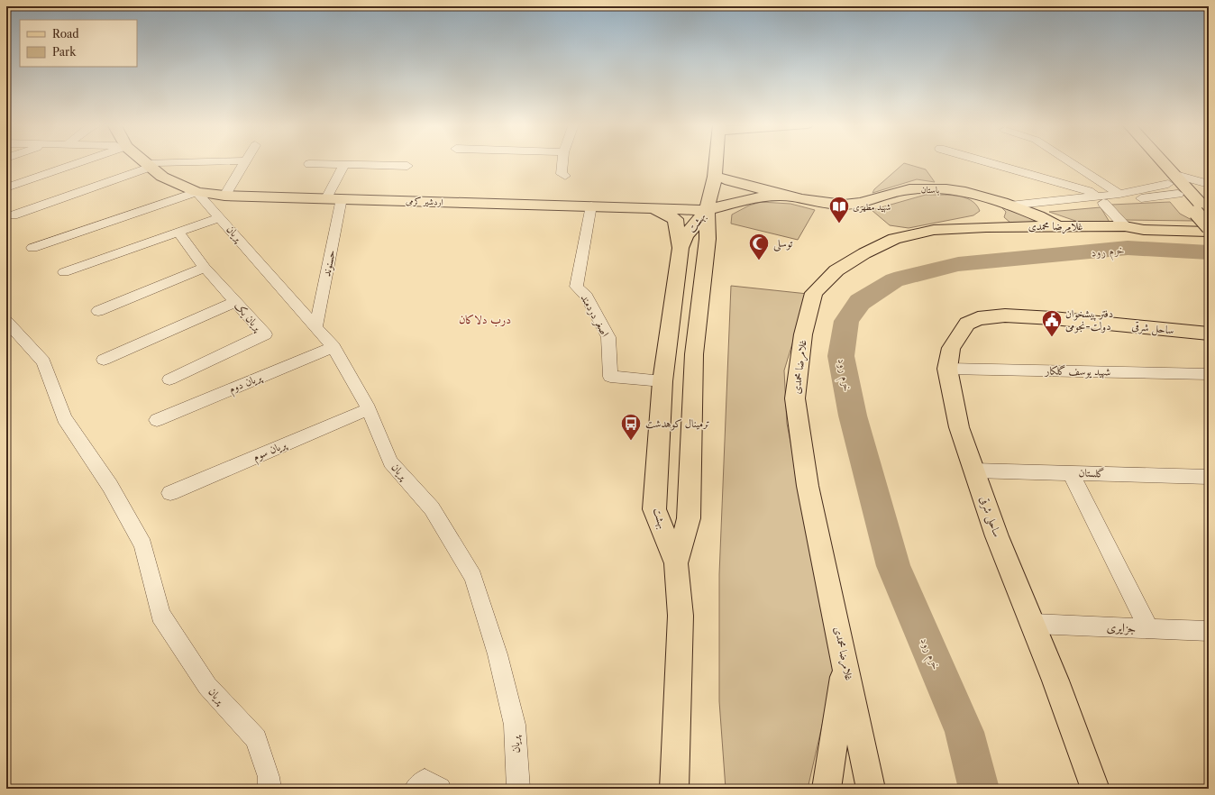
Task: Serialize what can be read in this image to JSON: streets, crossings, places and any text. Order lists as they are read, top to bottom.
{
  "streets": {
    "main road": [
      "باستان",
      "اردشیر کرمی",
      "بهشت",
      "غلامرضا محمدی",
      "ساحل شرقی",
      "ساحلی شرقی"
    ],
    "street": [
      "پریان",
      "حسنوند",
      "اصغر دردمند",
      "پریان یک",
      "شهید یوسف گلکار",
      "پریان دوم",
      "پریان سوم",
      "گلستان",
      "جزایری"
    ]
  },
  "crossings": [
    ["باستان", "اردشیر کرمی"],
    ["باستان", "بهشت"],
    ["باستان", "غلامرضا محمدی"],
    ["اردشیر کرمی", "پریان"],
    ["اردشیر کرمی", "حسنوند"],
    ["اردشیر کرمی", "اصغر دردمند"],
    ["بهشت", "اصغر دردمند"],
    ["پریان", "حسنوند"],
    ["پریان", "پریان دوم"],
    ["پریان", "پریان سوم"],
    ["ساحل شرقی", "ساحلی شرقی"],
    ["شهید یوسف گلکار", "ساحلی شرقی"],
    ["گلستان", "ساحلی شرقی"],
    ["ساحلی شرقی", "جزایری"]
  ],
  "districts": ["درب دلاکان"],
  "water": ["خرم رود"],
  "places": {
    "library": ["شهید مطهری"],
    "mosque": ["توسلی"],
    "public building": ["دفتر پیشخوان دولت-نجومی"],
    "bus stop": ["ترمینال کوهدشت"]
  },
  "legend": ["Road", "Park"]
}
